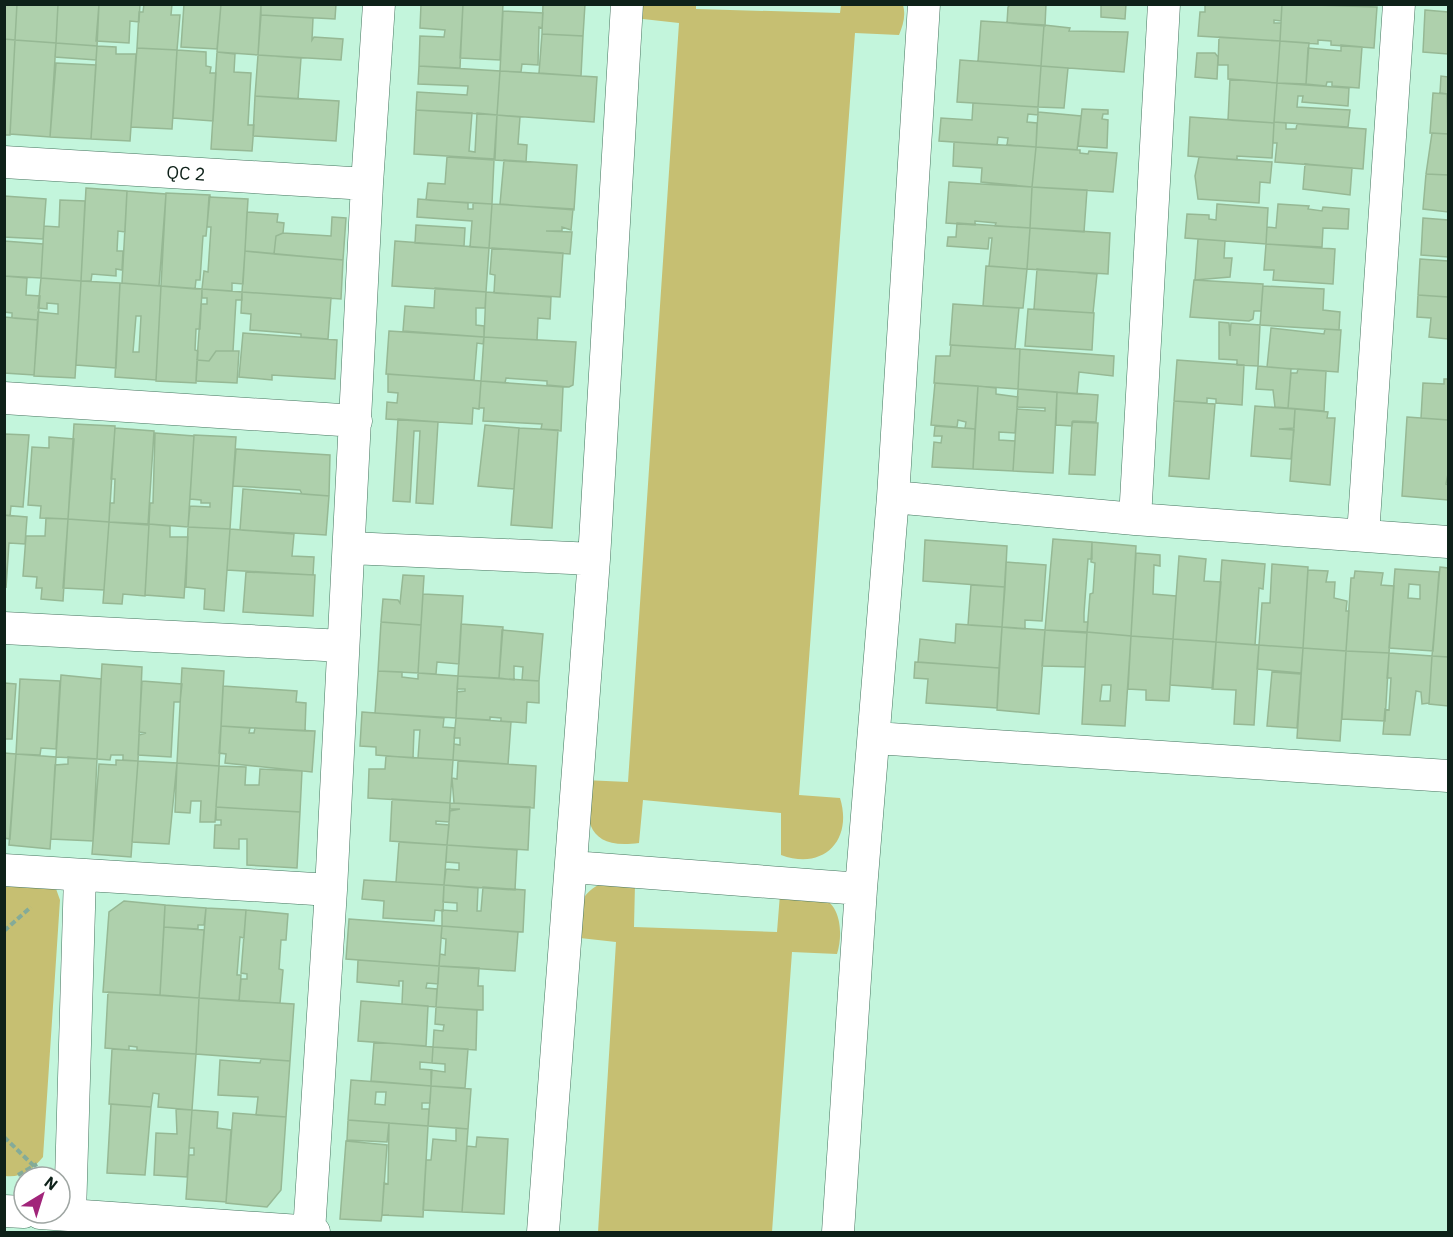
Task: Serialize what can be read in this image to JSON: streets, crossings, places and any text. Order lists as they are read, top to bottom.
{
  "streets": {
    "street": ["QC 2"]
  },
  "north": "top right"
}
